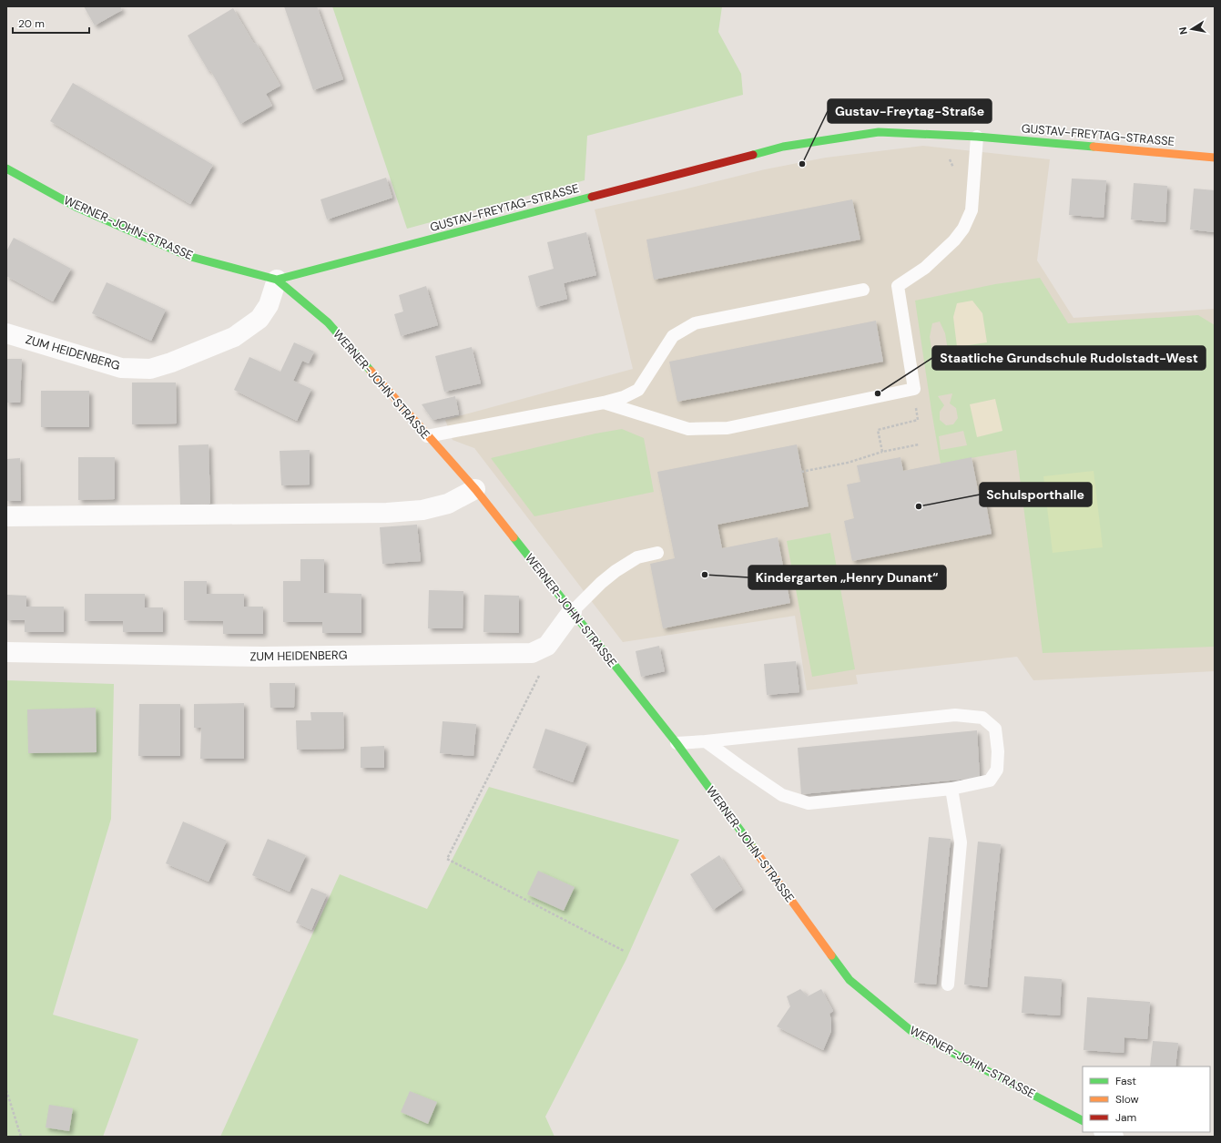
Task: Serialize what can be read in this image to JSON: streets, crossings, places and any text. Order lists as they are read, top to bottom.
{
  "streets": {
    "street": ["GUSTAV-FREYTAG-STRASSE", "WERNER-JOHN-STRASSE", "ZUM HEIDENBERG"]
  },
  "crossings": [
    ["GUSTAV-FREYTAG-STRASSE", "WERNER-JOHN-STRASSE"],
    ["GUSTAV-FREYTAG-STRASSE", "ZUM HEIDENBERG"],
    ["WERNER-JOHN-STRASSE", "ZUM HEIDENBERG"]
  ],
  "places": [
    "Gustav-Freytag-Straße",
    "Staatliche Grundschule Rudolstadt-West",
    "Schulsporthalle",
    "Kindergarten „Henry Dunant“"
  ],
  "legend": ["Fast", "Slow", "Jam"],
  "scale_bar": "20 m",
  "north": "left"
}
